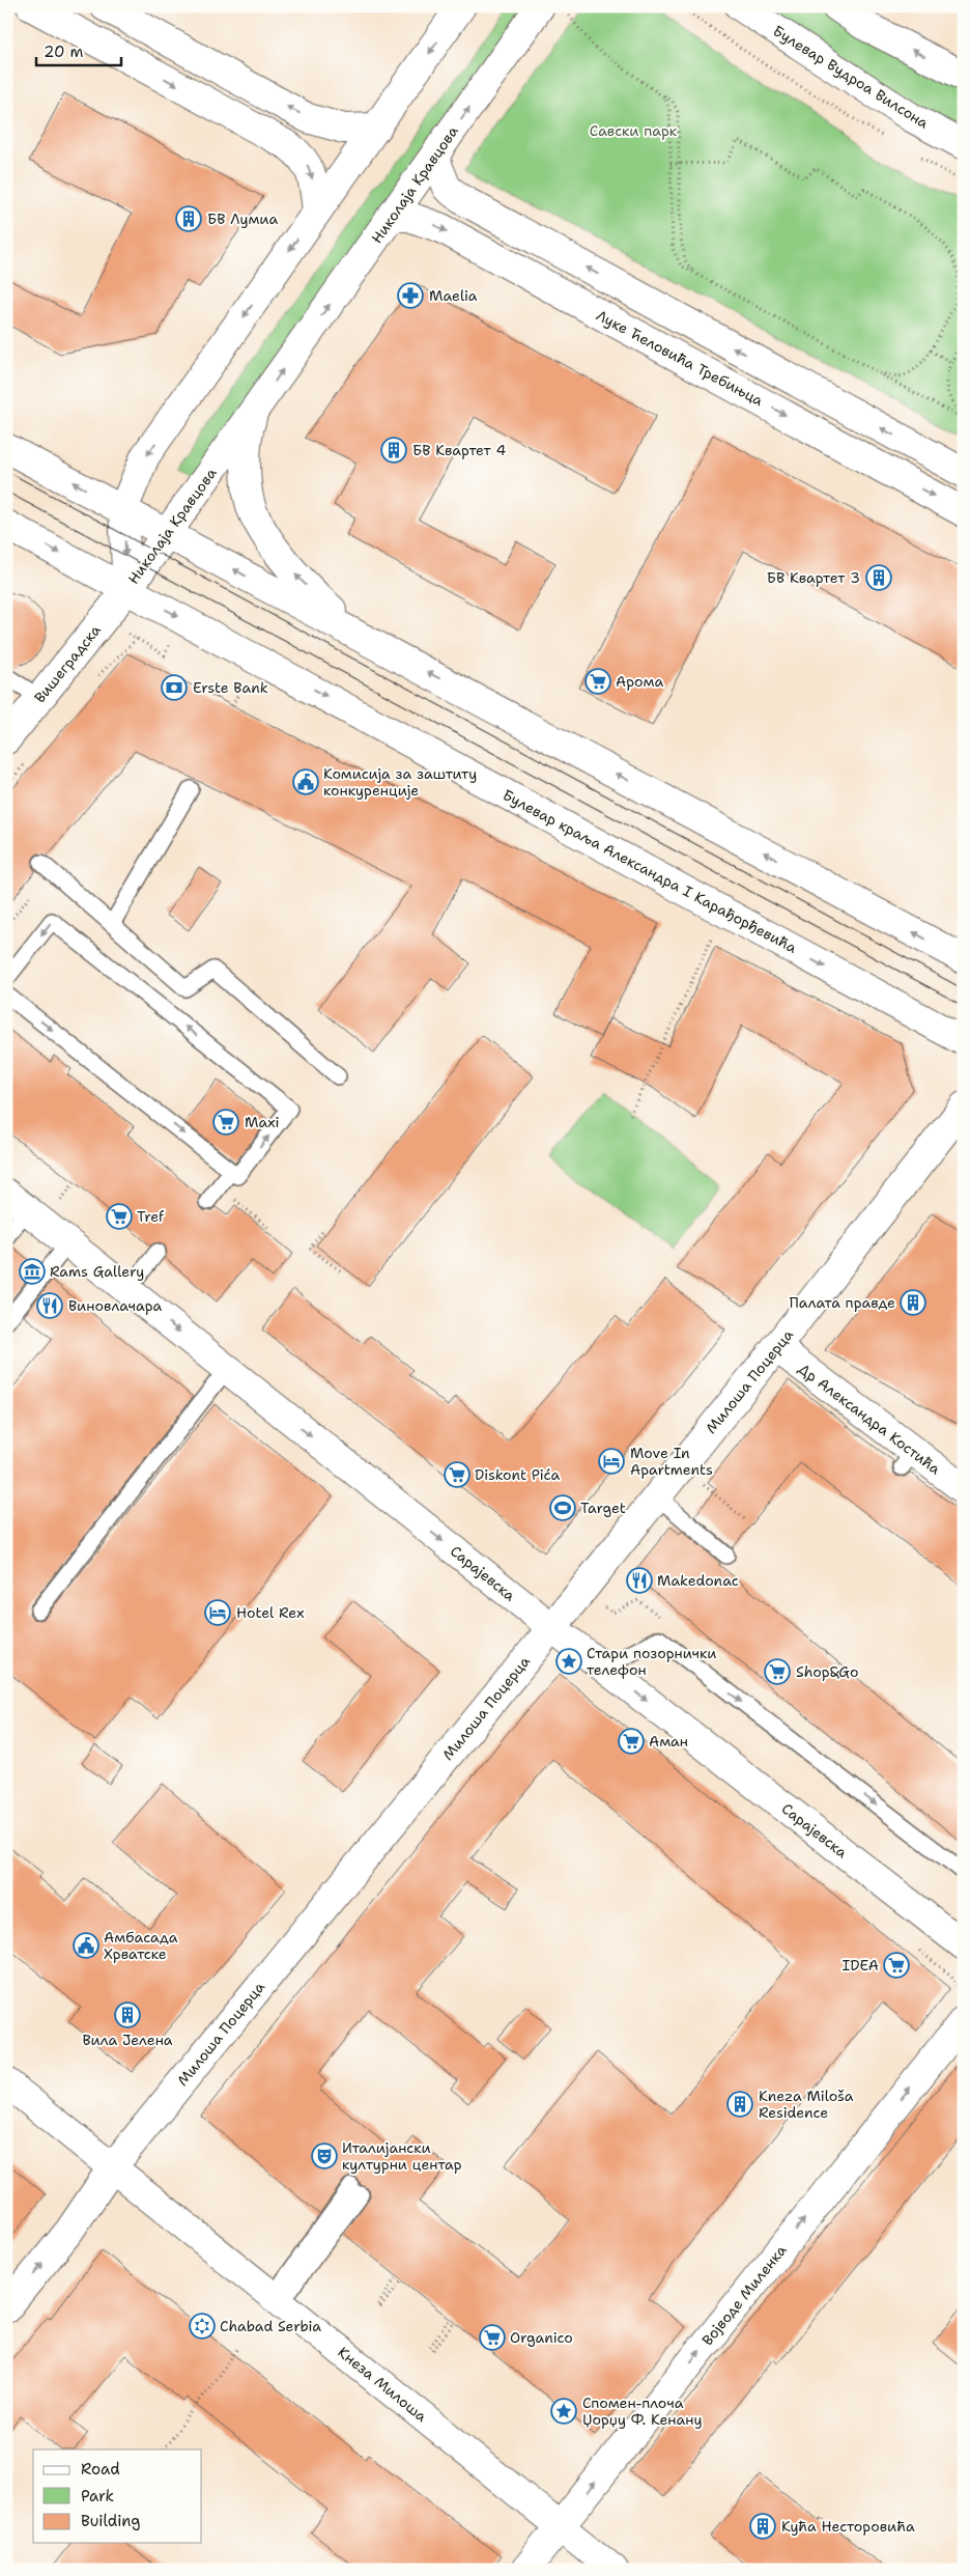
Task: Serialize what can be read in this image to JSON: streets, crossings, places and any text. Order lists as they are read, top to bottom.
{
  "streets": {
    "street": [
      "Булевар Вудроа Вилсона",
      "Николаја Кравцова",
      "Луке Ћеловића Требињца",
      "Вишеградска",
      "Булевар краља Александра I Карађорђевића",
      "Милоша Поцерца",
      "Др Александра Костића",
      "Сарајевска",
      "Војводе Миленка",
      "Кнеза Милоша"
    ]
  },
  "crossings": [
    ["Николаја Кравцова", "Луке Ћеловића Требињца"],
    ["Николаја Кравцова", "Вишеградска"],
    ["Николаја Кравцова", "Булевар краља Александра I Карађорђевића"],
    ["Вишеградска", "Булевар краља Александра I Карађорђевића"],
    ["Милоша Поцерца", "Др Александра Костића"],
    ["Милоша Поцерца", "Сарајевска"],
    ["Милоша Поцерца", "Кнеза Милоша"],
    ["Војводе Миленка", "Кнеза Милоша"]
  ],
  "one_way": ["Сарајевска", "Војводе Миленка"],
  "parks": ["Савски парк"],
  "places": {
    "building": [
      "БВ Лумиа",
      "БВ Квартет 4",
      "БВ Квартет 3",
      "Палата правде",
      "Вила Јелена",
      "Kneza Miloša Residence",
      "Кућа Несторовића"
    ],
    "pharmacy": ["Maelia"],
    "supermarket": [
      "Арома",
      "Maxi",
      "Tref",
      "Diskont Pića",
      "Shop&Go",
      "Аман",
      "IDEA",
      "Organico"
    ],
    "bank": ["Erste Bank"],
    "public building": ["Комисија за заштиту конкуренције", "Амбасада Хрватске"],
    "museum": ["Rams Gallery"],
    "restaurant": ["Виновлачара", "Makedonac"],
    "hotel": ["Move In Apartments", "Hotel Rex"],
    "sports": ["Target"],
    "place": ["Стари позорнички телефон", "Спомен-плоча Џорџу Ф. Кенану"],
    "theatre": ["Италијански културни центар"],
    "synagogue": ["Chabad Serbia"]
  },
  "legend": ["Road", "Park", "Building"],
  "scale_bar": "20 m"
}
